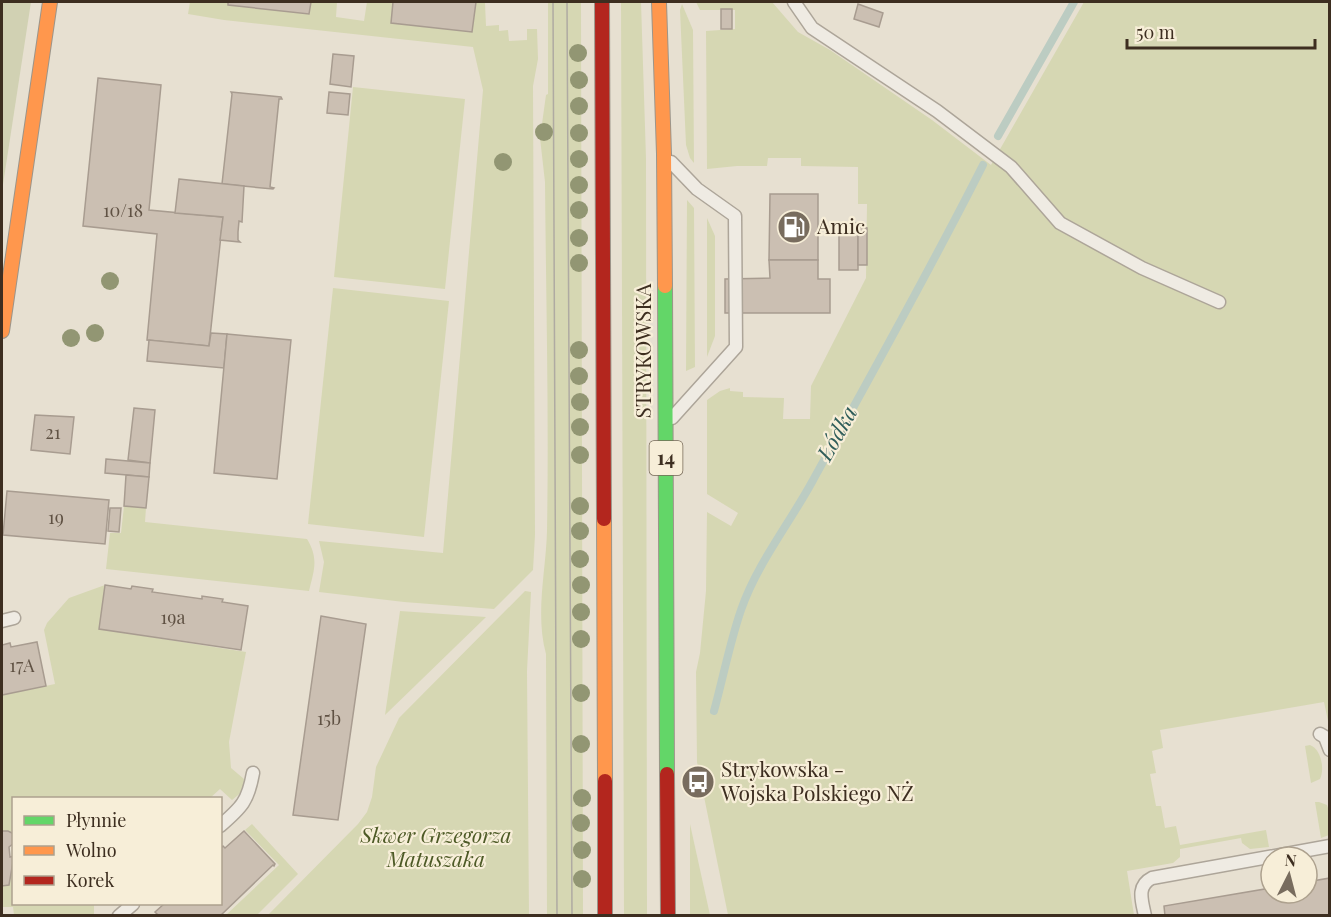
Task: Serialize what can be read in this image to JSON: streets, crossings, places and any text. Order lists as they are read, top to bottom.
{
  "streets": {
    "main road": ["STRYKOWSKA", "14"]
  },
  "water": ["Łódka"],
  "parks": ["Skwer Grzegorza Matuszaka"],
  "places": {
    "fuel station": ["Amic"],
    "bus stop": ["Strykowska - Wojska Polskiego NŻ"]
  },
  "house_numbers": [
    "10/18",
    "21",
    "19",
    "19a",
    "17A",
    "15b"
  ],
  "legend": ["Płynnie", "Wolno", "Korek"],
  "scale_bar": "50 m",
  "north": "top"
}
